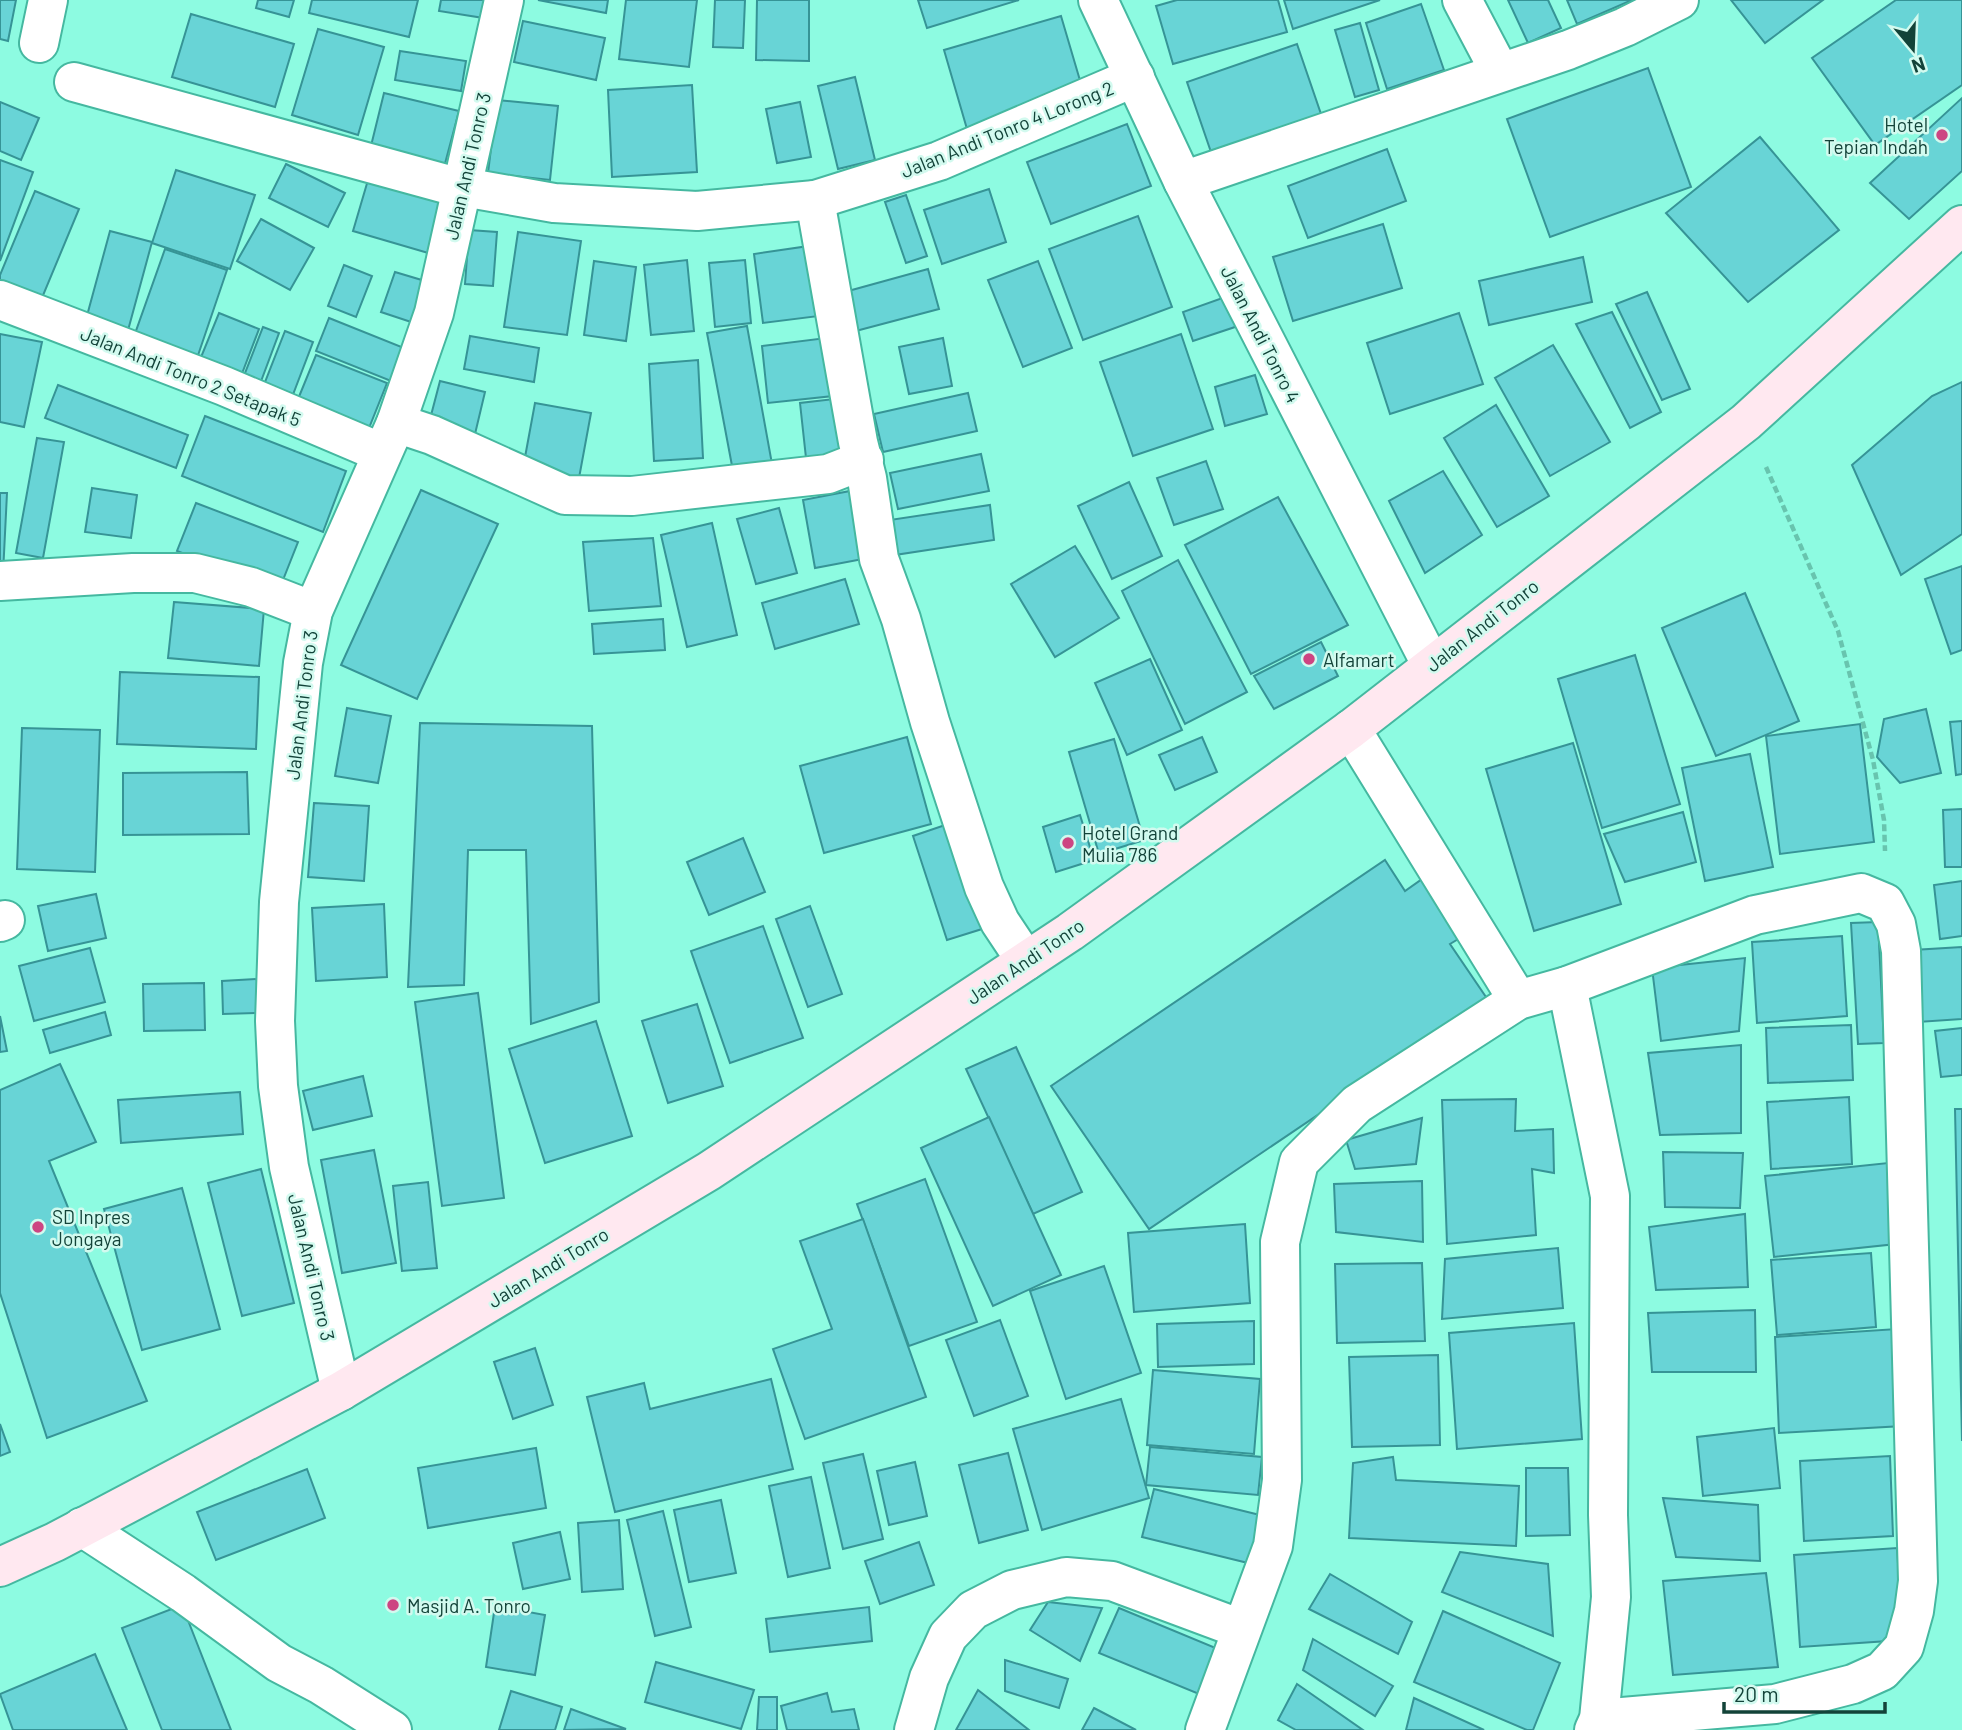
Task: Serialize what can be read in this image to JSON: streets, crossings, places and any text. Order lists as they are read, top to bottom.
{
  "streets": {
    "main road": ["Jalan Andi Tonro"],
    "street": [
      "Jalan Andi Tonro 4 Lorong 2",
      "Jalan Andi Tonro 3",
      "Jalan Andi Tonro 4",
      "Jalan Andi Tonro 2 Setapak 5"
    ]
  },
  "crossings": [
    ["Jalan Andi Tonro 4 Lorong 2", "Jalan Andi Tonro 3"],
    ["Jalan Andi Tonro 4 Lorong 2", "Jalan Andi Tonro 4"],
    ["Jalan Andi Tonro 3", "Jalan Andi Tonro 2 Setapak 5"],
    ["Jalan Andi Tonro 3", "Jalan Andi Tonro"],
    ["Jalan Andi Tonro 4", "Jalan Andi Tonro"]
  ],
  "places": [
    "Hotel Tepian Indah",
    "Alfamart",
    "Hotel Grand Mulia 786",
    "SD Inpres Jongaya",
    "Masjid A. Tonro"
  ],
  "scale_bar": "20 m",
  "north": "bottom"
}
